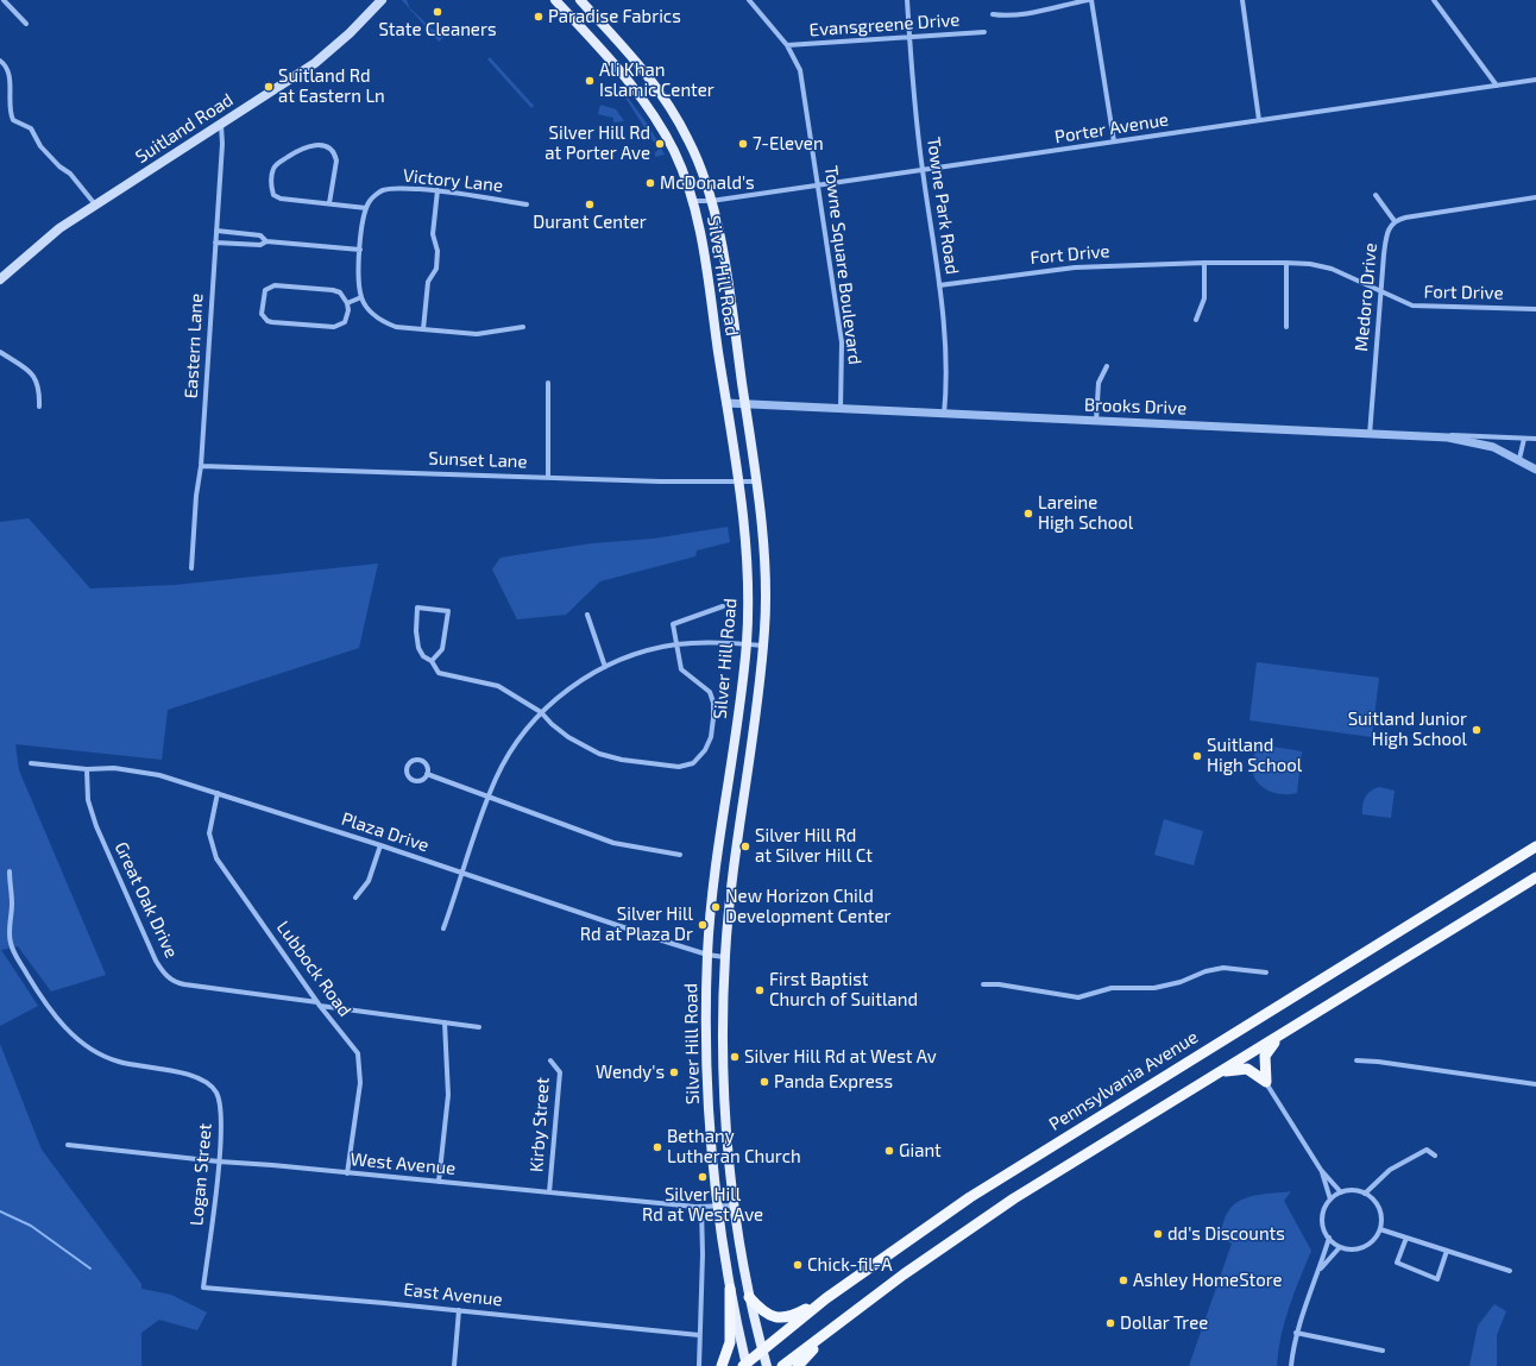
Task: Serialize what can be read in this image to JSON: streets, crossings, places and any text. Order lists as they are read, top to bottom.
{
  "streets": {
    "highway": ["Pennsylvania Avenue"],
    "main road": ["Suitland Road", "Silver Hill Road"],
    "street": [
      "Evansgreene Drive",
      "Porter Avenue",
      "Victory Lane",
      "Towne Park Road",
      "Fort Drive",
      "Towne Square Boulevard",
      "Medoro Drive",
      "Eastern Lane",
      "Brooks Drive",
      "Sunset Lane",
      "Plaza Drive",
      "Great Oak Drive",
      "Lubbock Road",
      "Kirby Street",
      "West Avenue",
      "Logan Street",
      "East Avenue"
    ]
  },
  "crossings": [
    ["Evansgreene Drive", "Towne Park Road"],
    ["Evansgreene Drive", "Towne Square Boulevard"],
    ["Suitland Road", "Eastern Lane"],
    ["Porter Avenue", "Towne Park Road"],
    ["Porter Avenue", "Towne Square Boulevard"],
    ["Porter Avenue", "Silver Hill Road"],
    ["Towne Park Road", "Fort Drive"],
    ["Towne Park Road", "Brooks Drive"],
    ["Fort Drive", "Medoro Drive"],
    ["Towne Square Boulevard", "Brooks Drive"],
    ["Silver Hill Road", "Brooks Drive"],
    ["Silver Hill Road", "Sunset Lane"],
    ["Silver Hill Road", "Plaza Drive"],
    ["Silver Hill Road", "Pennsylvania Avenue"],
    ["Silver Hill Road", "West Avenue"],
    ["Medoro Drive", "Brooks Drive"],
    ["Eastern Lane", "Sunset Lane"],
    ["Plaza Drive", "Great Oak Drive"],
    ["Plaza Drive", "Lubbock Road"],
    ["Great Oak Drive", "Lubbock Road"],
    ["Lubbock Road", "West Avenue"],
    ["Kirby Street", "West Avenue"],
    ["West Avenue", "Logan Street"],
    ["Logan Street", "East Avenue"]
  ],
  "places": [
    "State Cleaners",
    "Paradise Fabrics",
    "Ali Khan Islamic Center",
    "Suitland Rd at Eastern Ln",
    "Silver Hill Rd at Porter Ave",
    "7-Eleven",
    "McDonald's",
    "Durant Center",
    "Lareine High School",
    "Suitland Junior High School",
    "Suitland High School",
    "Silver Hill Rd at Silver Hill Ct",
    "New Horizon Child Development Center",
    "Silver Hill Rd at Plaza Dr",
    "First Baptist Church of Suitland",
    "Silver Hill Rd at West Av",
    "Wendy's",
    "Panda Express",
    "Bethany Lutheran Church",
    "Giant",
    "Silver Hill Rd at West Ave",
    "dd's Discounts",
    "Chick-fil-A",
    "Ashley HomeStore",
    "Dollar Tree"
  ]
}
